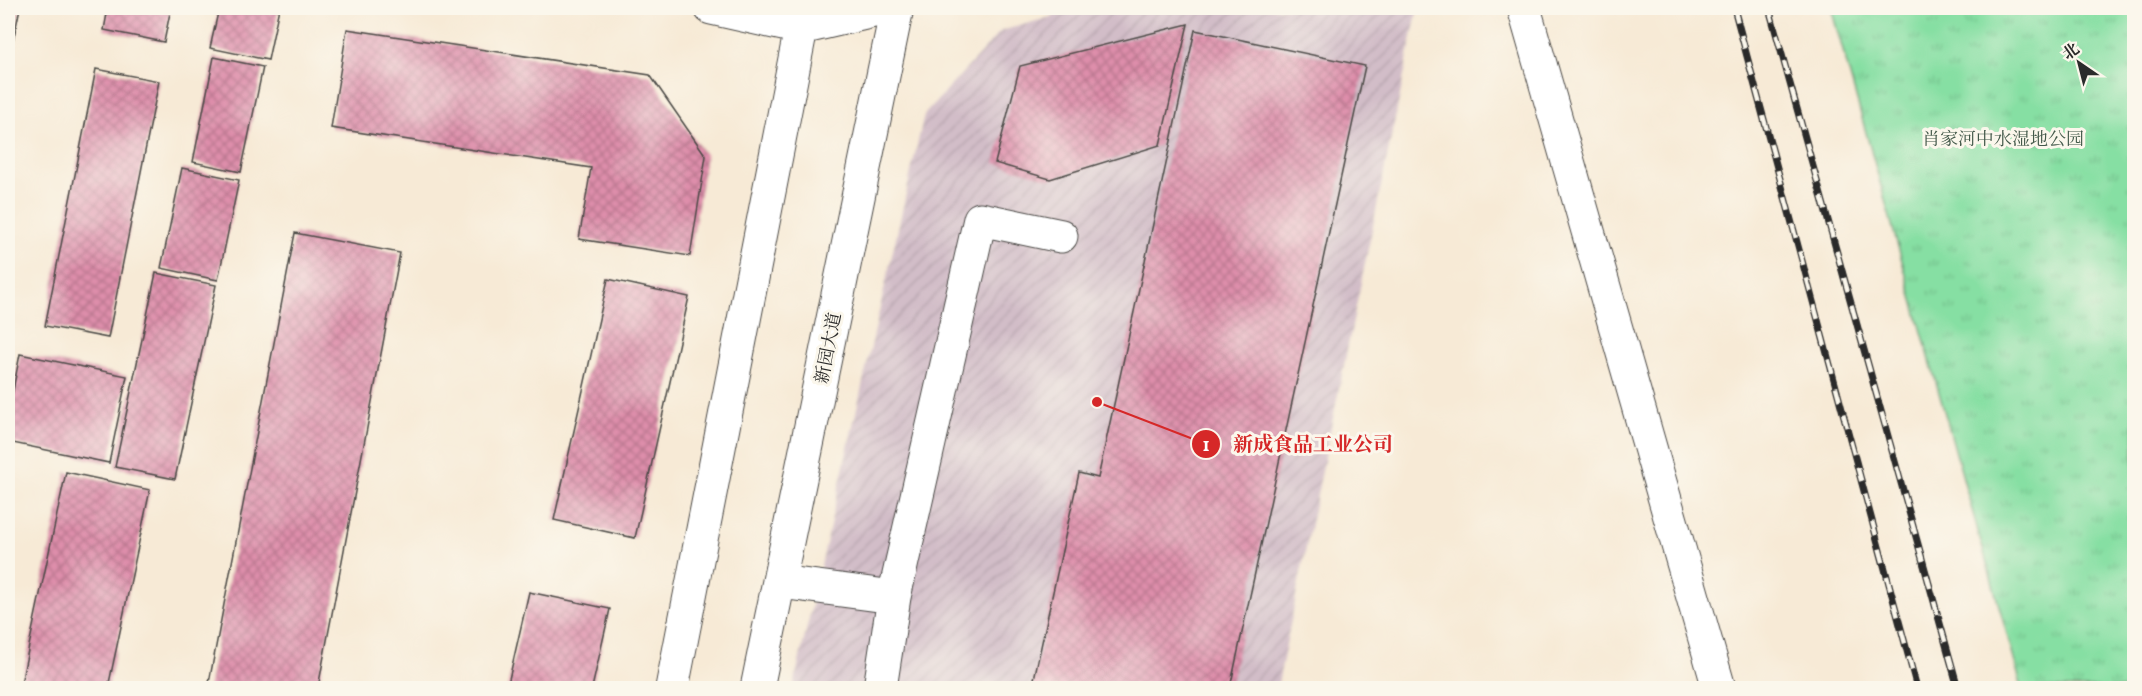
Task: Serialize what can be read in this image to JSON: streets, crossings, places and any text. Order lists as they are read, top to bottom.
{
  "streets": {
    "street": ["新园大道"]
  },
  "parks": ["肖家河中水湿地公园"],
  "places": ["新成食品工业公司"],
  "north": "top left"
}
